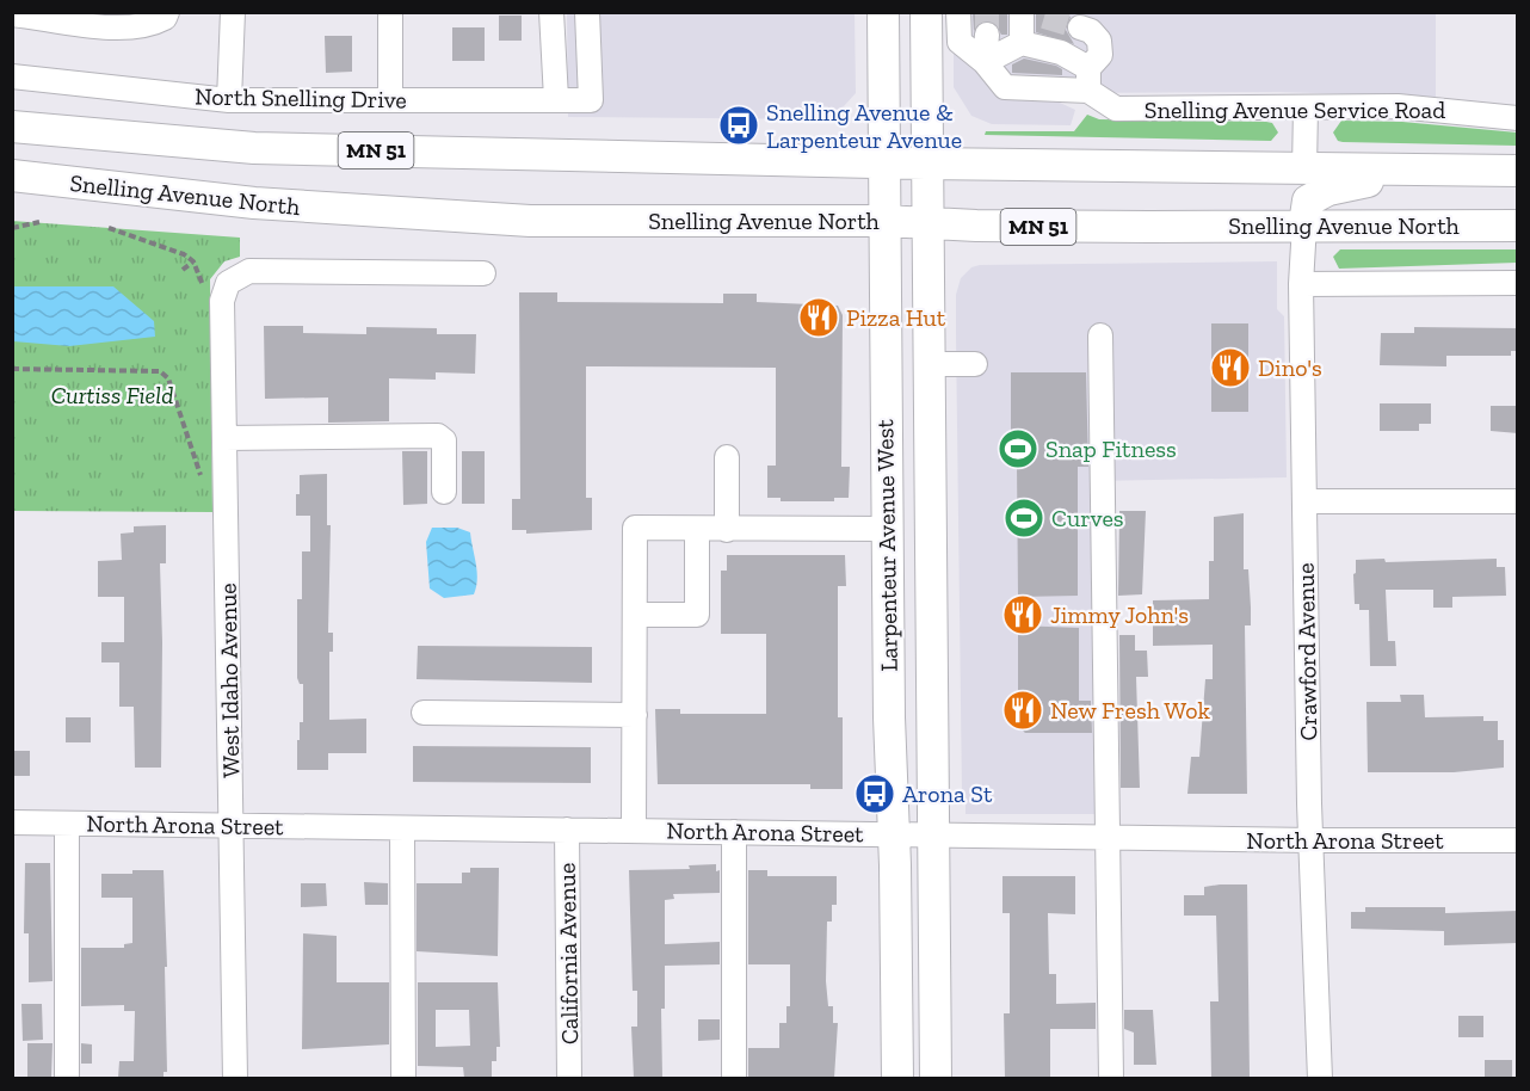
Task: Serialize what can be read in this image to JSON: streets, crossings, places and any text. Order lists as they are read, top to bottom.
{
  "streets": {
    "main road": ["MN 51", "Snelling Avenue North", "Larpenteur Avenue West"],
    "street": [
      "North Snelling Drive",
      "Snelling Avenue Service Road",
      "Crawford Avenue",
      "West Idaho Avenue",
      "North Arona Street",
      "California Avenue"
    ]
  },
  "crossings": [
    ["MN 51", "Larpenteur Avenue West"],
    ["Snelling Avenue North", "Larpenteur Avenue West"],
    ["Snelling Avenue North", "Crawford Avenue"],
    ["Larpenteur Avenue West", "North Arona Street"],
    ["Crawford Avenue", "North Arona Street"],
    ["West Idaho Avenue", "North Arona Street"],
    ["North Arona Street", "California Avenue"]
  ],
  "parks": ["Curtiss Field"],
  "places": {
    "bus stop": ["Snelling Avenue & Larpenteur Avenue", "Arona St"],
    "restaurant": [
      "Pizza Hut",
      "Dino's",
      "Jimmy John's",
      "New Fresh Wok"
    ],
    "sports": ["Snap Fitness", "Curves"]
  }
}
